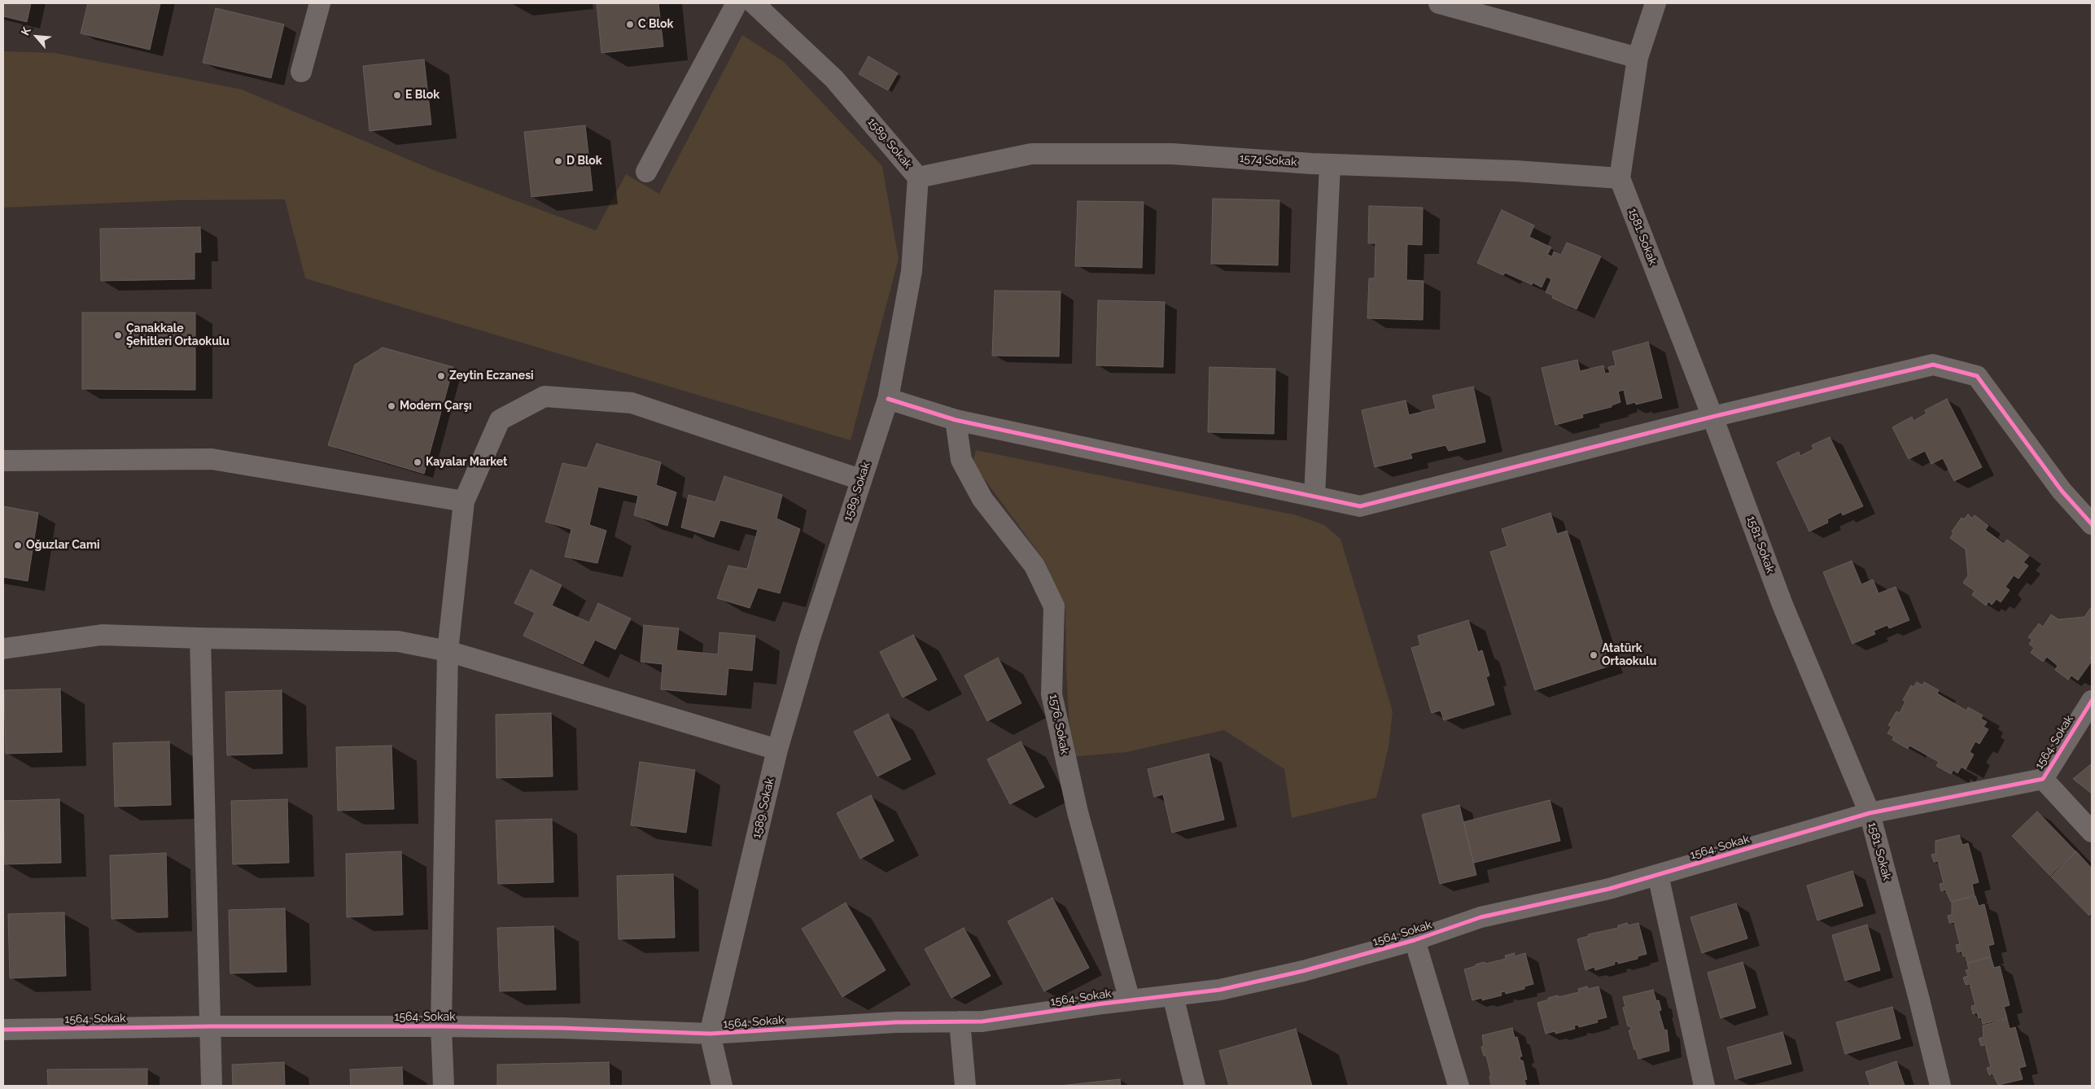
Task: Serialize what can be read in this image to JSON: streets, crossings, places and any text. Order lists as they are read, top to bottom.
{
  "streets": {
    "street": [
      "1589. Sokak",
      "1574 Sokak",
      "1581. Sokak",
      "1576. Sokak",
      "1564. Sokak"
    ]
  },
  "crossings": [
    ["1589. Sokak", "1574 Sokak"],
    ["1589. Sokak", "1564. Sokak"],
    ["1574 Sokak", "1581. Sokak"],
    ["1581. Sokak", "1564. Sokak"],
    ["1576. Sokak", "1564. Sokak"]
  ],
  "places": [
    "C Blok",
    "E Blok",
    "D Blok",
    "Çanakkale Şehitleri Ortaokulu",
    "Zeytin Eczanesi",
    "Modern Çarşı",
    "Kayalar Market",
    "Oğuzlar Cami",
    "Atatürk Ortaokulu"
  ],
  "north": "top left"
}
